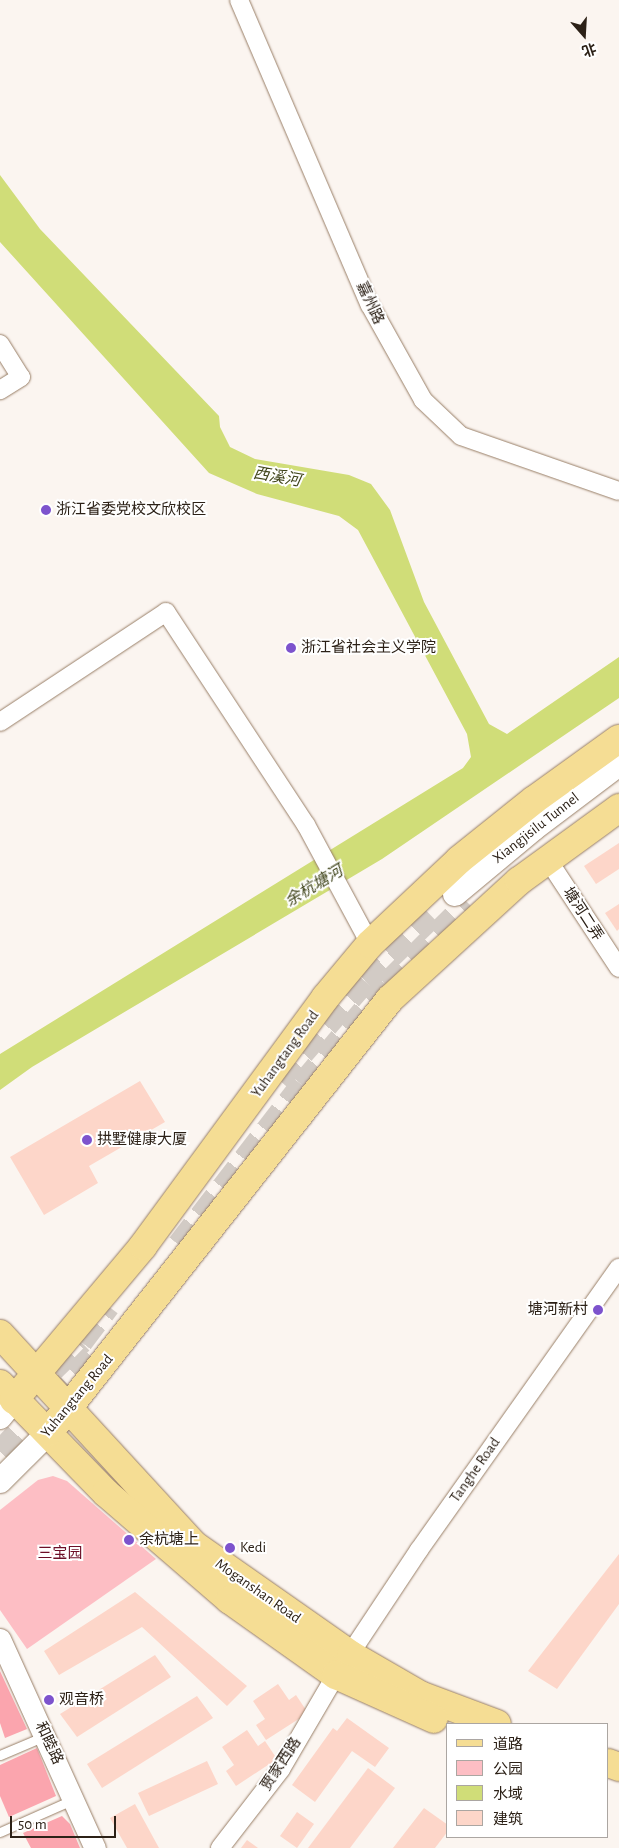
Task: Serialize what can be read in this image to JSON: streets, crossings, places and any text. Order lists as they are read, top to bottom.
{
  "streets": {
    "main road": ["Xiangjisilu Tunnel", "Yuhangtang Road", "Moganshan Road"],
    "street": [
      "嘉州路",
      "塘河二弄",
      "Tanghe Road",
      "和睦路",
      "贾家西路"
    ]
  },
  "crossings": [
    ["塘河二弄", "Yuhangtang Road"],
    ["Yuhangtang Road", "Moganshan Road"],
    ["Tanghe Road", "Moganshan Road"],
    ["Tanghe Road", "贾家西路"],
    ["Moganshan Road", "贾家西路"]
  ],
  "water": ["西溪河", "余杭塘河"],
  "parks": ["三宝园"],
  "places": [
    "浙江省委党校文欣校区",
    "浙江省社会主义学院",
    "拱墅健康大厦",
    "塘河新村",
    "余杭塘上",
    "Kedi",
    "观音桥"
  ],
  "legend": [
    "道路",
    "公园",
    "水域",
    "建筑"
  ],
  "scale_bar": "50 m",
  "north": "bottom"
}
